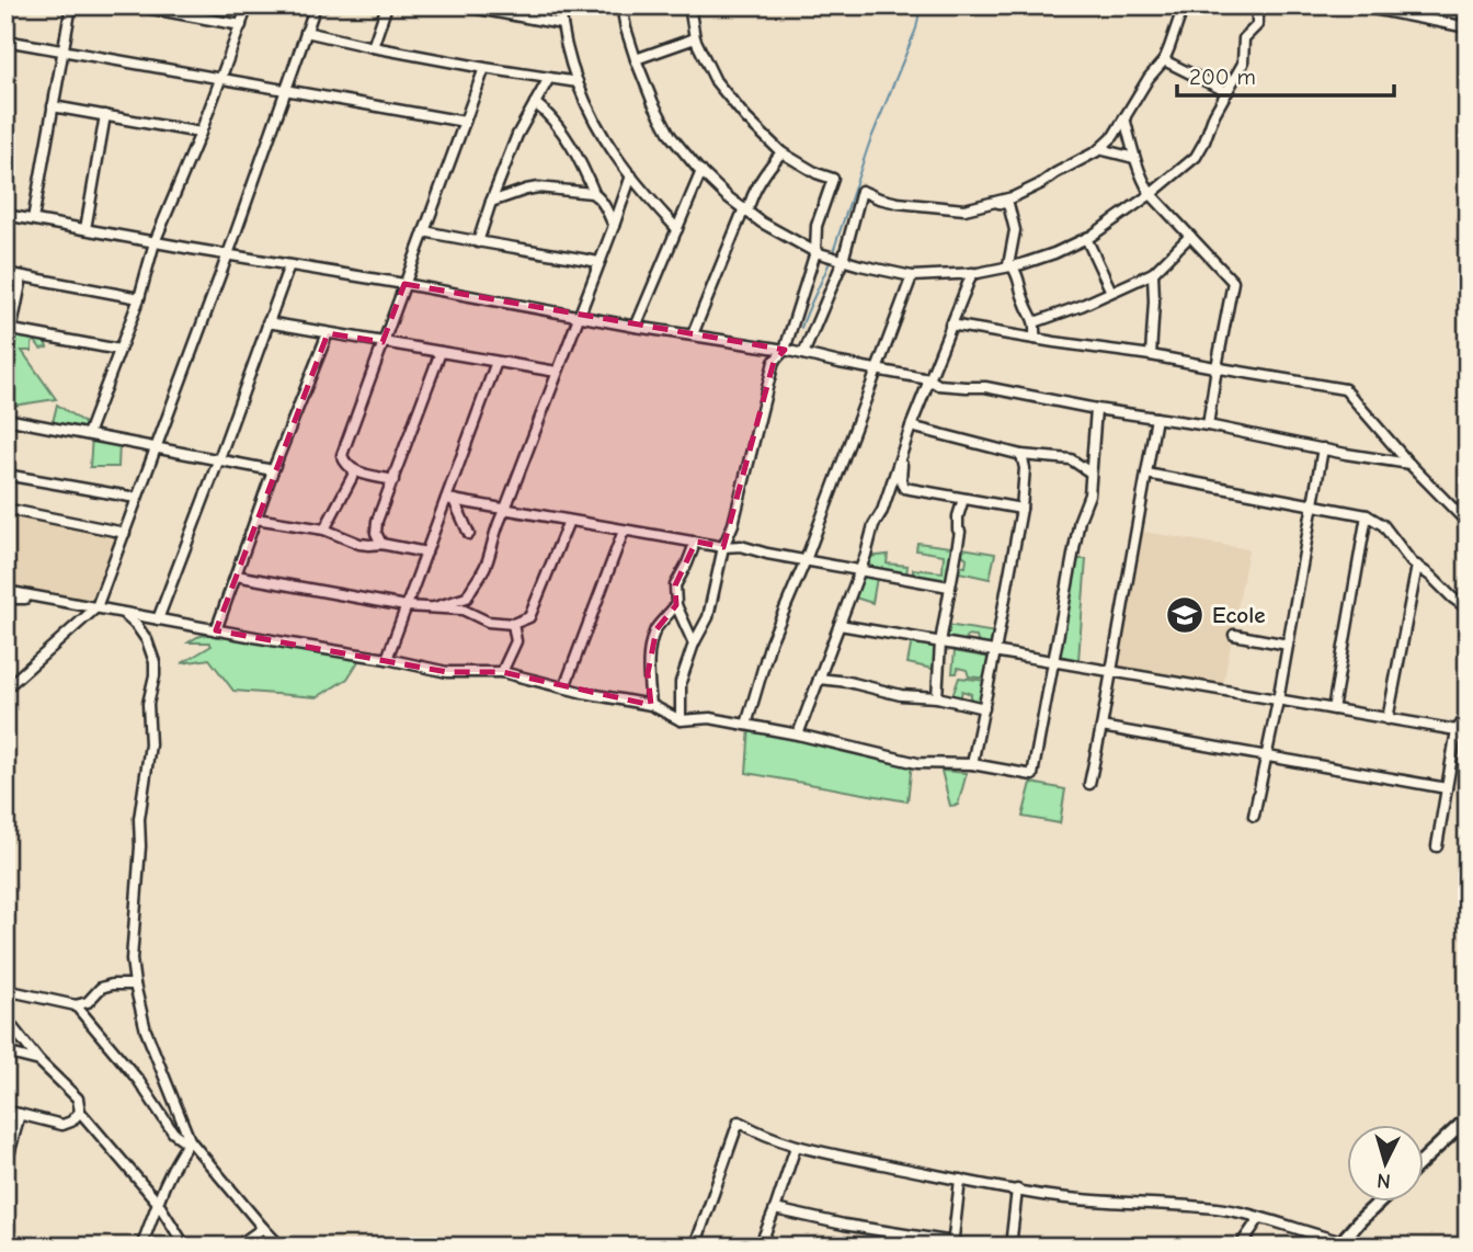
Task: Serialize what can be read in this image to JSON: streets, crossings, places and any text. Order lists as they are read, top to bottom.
{
  "places": {
    "school or university": ["Ecole"]
  },
  "scale_bar": "200 m",
  "north": "bottom"
}
